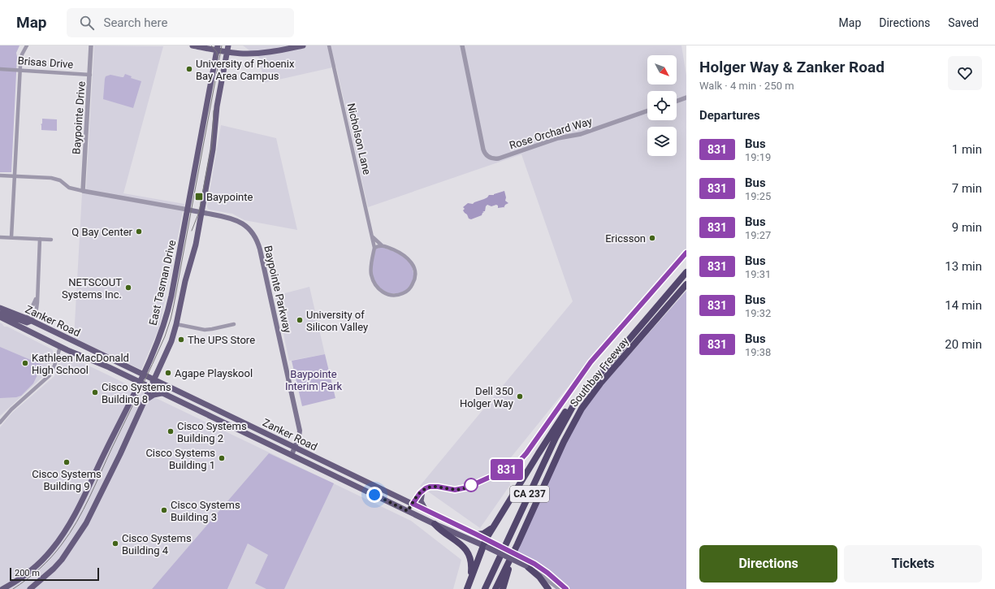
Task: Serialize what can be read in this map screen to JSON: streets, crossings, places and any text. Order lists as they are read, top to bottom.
{
  "streets": {
    "highway": ["Southbay Freeway", "CA 237"],
    "main road": ["East Tasman Drive", "Baypointe Parkway", "Zanker Road"],
    "street": [
      "Brisas Drive",
      "Baypointe Drive",
      "Rose Orchard Way",
      "Nicholson Lane"
    ]
  },
  "crossings": [
    ["Brisas Drive", "Baypointe Drive"],
    ["Baypointe Drive", "Baypointe Parkway"],
    ["East Tasman Drive", "Baypointe Parkway"],
    ["East Tasman Drive", "Zanker Road"],
    ["Baypointe Parkway", "Zanker Road"]
  ],
  "parks": ["Baypointe Interim Park"],
  "places": {
    "other": [
      "University of Phoenix Bay Area Campus",
      "Q Bay Center",
      "Ericsson",
      "NETSCOUT Systems Inc.",
      "University of Silicon Valley",
      "The UPS Store",
      "Kathleen MacDonald High School",
      "Agape Playskool",
      "Cisco Systems Building 8",
      "Dell 350 Holger Way",
      "Cisco Systems Building 2",
      "Cisco Systems Building 1",
      "Cisco Systems Building 9",
      "Cisco Systems Building 3",
      "Cisco Systems Building 4"
    ],
    "transit": ["Baypointe"]
  },
  "lines": ["bus line 831"],
  "scale_bar": "200 m",
  "north": "bottom right",
  "page": {
    "header": "Map",
    "search": "Search here",
    "nav": ["Map", "Directions", "Saved"],
    "on_map": "831",
    "heading": [
      ["Holger Way & Zanker Road", "Walk · 4 min · 250 m"],
      "Departures"
    ],
    "list": [
      {
        "mark": "831",
        "name": "Bus",
        "note": "19:19",
        "value": "1 min"
      },
      {
        "mark": "831",
        "name": "Bus",
        "note": "19:25",
        "value": "7 min"
      },
      {
        "mark": "831",
        "name": "Bus",
        "note": "19:27",
        "value": "9 min"
      },
      {
        "mark": "831",
        "name": "Bus",
        "note": "19:31",
        "value": "13 min"
      },
      {
        "mark": "831",
        "name": "Bus",
        "note": "19:32",
        "value": "14 min"
      },
      {
        "mark": "831",
        "name": "Bus",
        "note": "19:38",
        "value": "20 min"
      }
    ],
    "buttons": ["Directions", "Tickets"],
    "scale": "200 m"
  }
}
